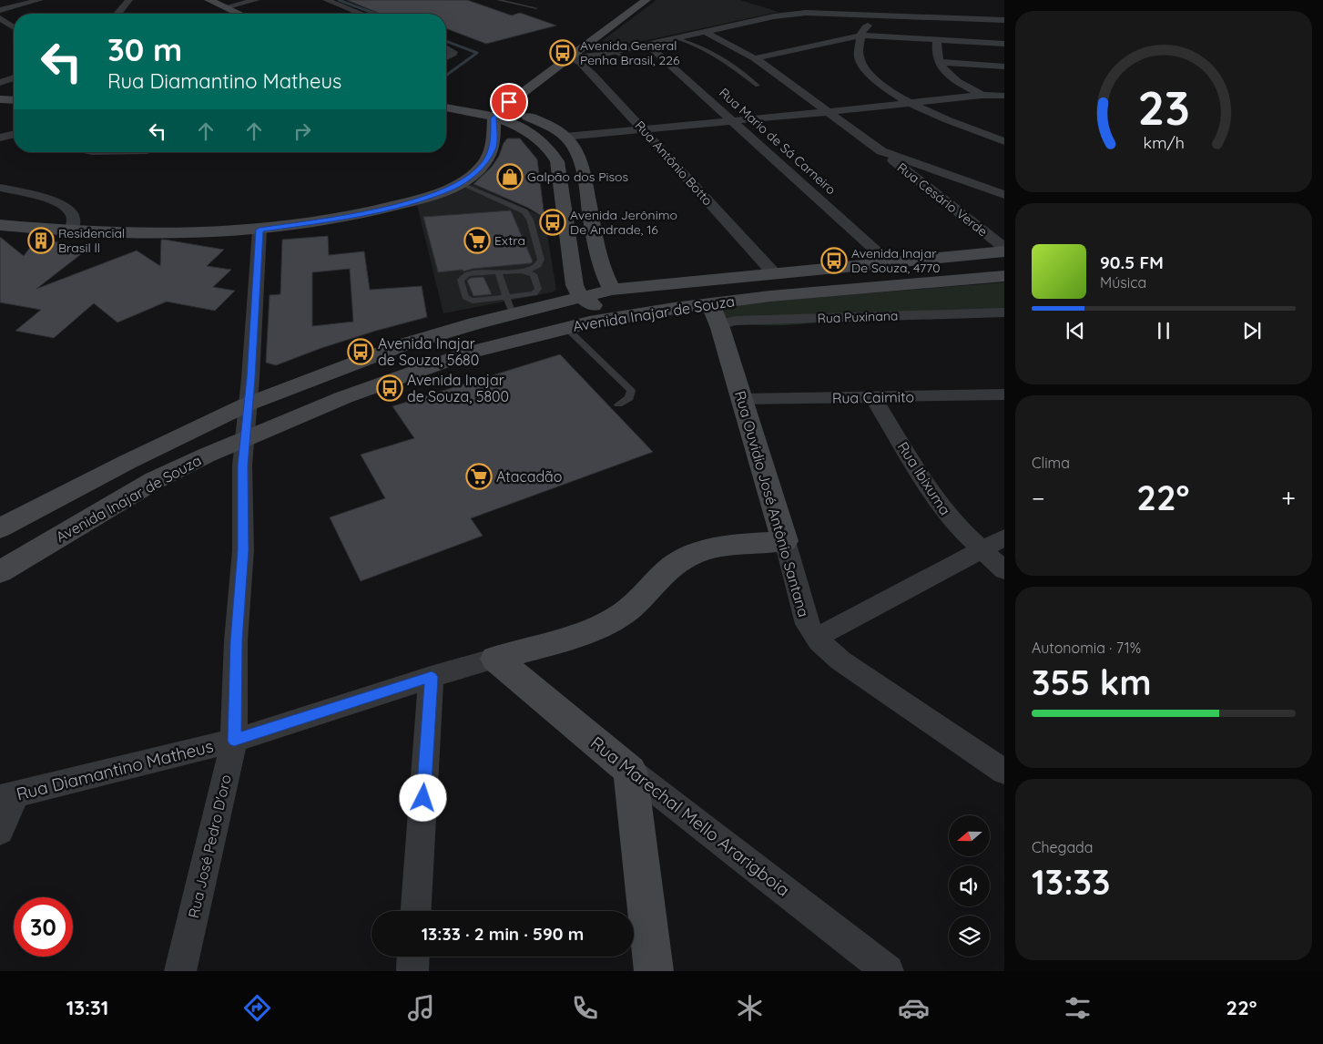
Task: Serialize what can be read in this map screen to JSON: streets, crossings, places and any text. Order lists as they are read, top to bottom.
{
  "streets": {
    "main road": [
      "Avenida Inajar de Souza",
      "Rua Ouvidio José Antônio Santana",
      "Rua Diamantino Matheus",
      "Rua Marechal Mello Ararigboia"
    ],
    "street": [
      "Rua Mario de Sá Carneiro",
      "Rua Antônio Botto",
      "Rua Cesário Verde",
      "Rua Puxinana",
      "Rua Caimito",
      "Rua Ibixuma",
      "Rua José Pedro D'oro"
    ]
  },
  "crossings": [
    ["Rua Mario de Sá Carneiro", "Avenida Inajar de Souza"],
    ["Rua Antônio Botto", "Avenida Inajar de Souza"],
    ["Avenida Inajar de Souza", "Rua Ouvidio José Antônio Santana"],
    ["Avenida Inajar de Souza", "Rua José Pedro D'oro"],
    ["Rua Puxinana", "Rua Ouvidio José Antônio Santana"],
    ["Rua Caimito", "Rua Ibixuma"],
    ["Rua Caimito", "Rua Ouvidio José Antônio Santana"],
    ["Rua Ouvidio José Antônio Santana", "Rua Diamantino Matheus"],
    ["Rua Diamantino Matheus", "Rua Marechal Mello Ararigboia"],
    ["Rua Diamantino Matheus", "Rua José Pedro D'oro"]
  ],
  "places": {
    "bus stop": [
      "Avenida General Penha Brasil, 226",
      "Avenida Jerônimo De Andrade, 16",
      "Avenida Inajar De Souza, 4770",
      "Avenida Inajar de Souza, 5680",
      "Avenida Inajar de Souza, 5800"
    ],
    "shop": ["Galpão dos Pisos"],
    "building": ["Residencial Brasil ll"],
    "supermarket": ["Extra", "Atacadão"]
  },
  "north": "left",
  "page": {
    "turn": ["30 m", "Rua Diamantino Matheus"],
    "song": ["90.5 FM", "Música"],
    "tile": [
      "Clima",
      ["Autonomia · 71%", "355 km"],
      ["Chegada", "13:33"]
    ],
    "heat": ["−", "22°", "+"],
    "limit": "30",
    "trip": "13:33 · 2 min · 590 m",
    "tabs": ["13:31", "22°"],
    "gauge": ["23", "km/h"]
  }
}
